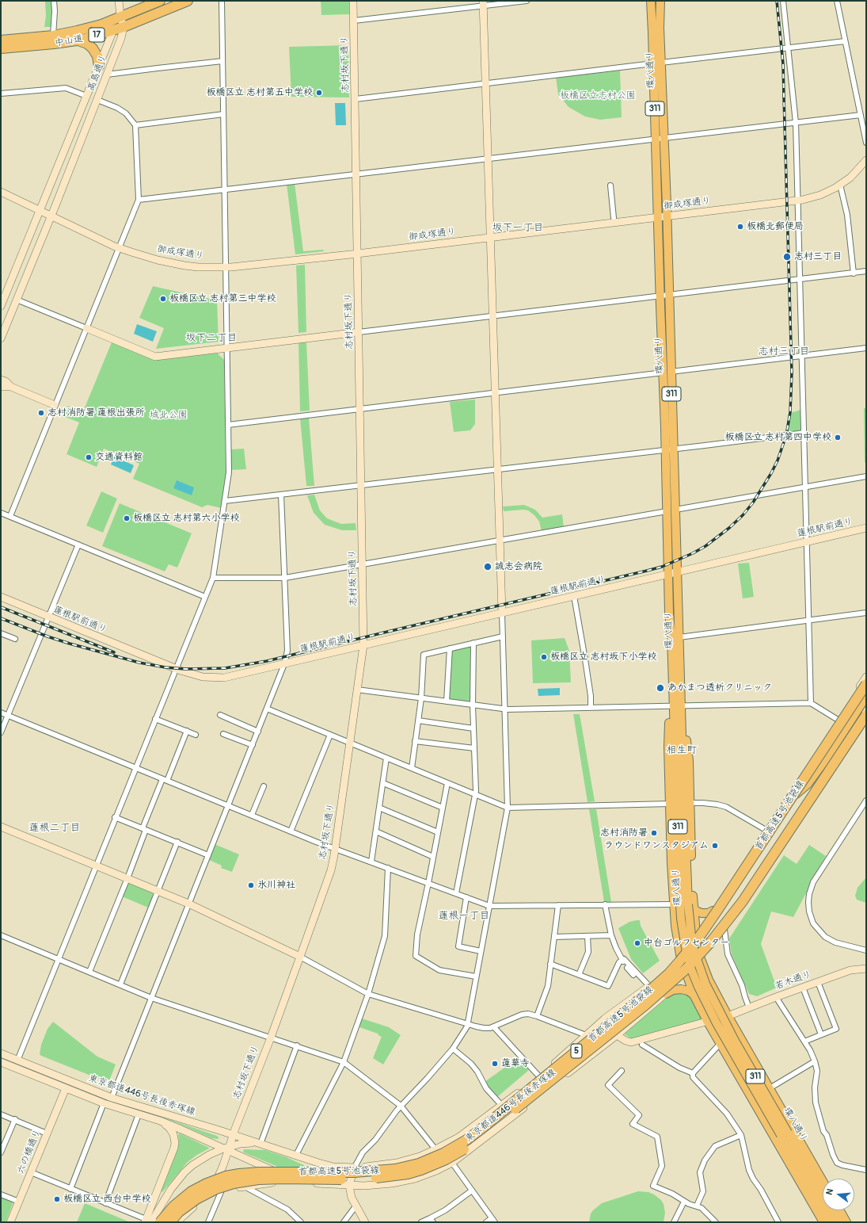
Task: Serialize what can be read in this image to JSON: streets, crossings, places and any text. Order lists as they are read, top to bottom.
{
  "streets": {
    "highway": [
      "17",
      "中山道",
      "首都高速5号池袋線",
      "5"
    ],
    "main road": ["環八通り", "311"],
    "street": [
      "志村坂下通り",
      "高島通り",
      "御成塚通り",
      "蓮根駅前通り",
      "若木通り",
      "東京都道446号長後赤塚線",
      "六の橋通り"
    ]
  },
  "crossings": [
    ["中山道", "高島通り"],
    ["志村坂下通り", "御成塚通り"],
    ["志村坂下通り", "蓮根駅前通り"],
    ["志村坂下通り", "東京都道446号長後赤塚線"],
    ["環八通り", "御成塚通り"],
    ["環八通り", "蓮根駅前通り"],
    ["高島通り", "御成塚通り"],
    ["首都高速5号池袋線", "東京都道446号長後赤塚線"],
    ["若木通り", "東京都道446号長後赤塚線"],
    ["東京都道446号長後赤塚線", "六の橋通り"]
  ],
  "districts": [
    "坂下一丁目",
    "坂下二丁目",
    "志村三丁目",
    "相生町",
    "蓮根二丁目",
    "蓮根一丁目"
  ],
  "parks": ["板橋区立志村公園", "城北公園"],
  "places": [
    "板橋区立 志村第五中学校",
    "板橋北郵便局",
    "志村三丁目",
    "板橋区立 志村第三中学校",
    "志村消防署 蓮根出張所",
    "板橋区立 志村第四中学校",
    "交通資料館",
    "板橋区立 志村第六小学校",
    "誠志会病院",
    "板橋区立 志村坂下小学校",
    "あかまつ透析クリニック",
    "志村消防署",
    "ラウンドワンスタジアム",
    "氷川神社",
    "中台ゴルフセンター",
    "蓮華寺",
    "板橋区立 西台中学校"
  ],
  "north": "left"
}
